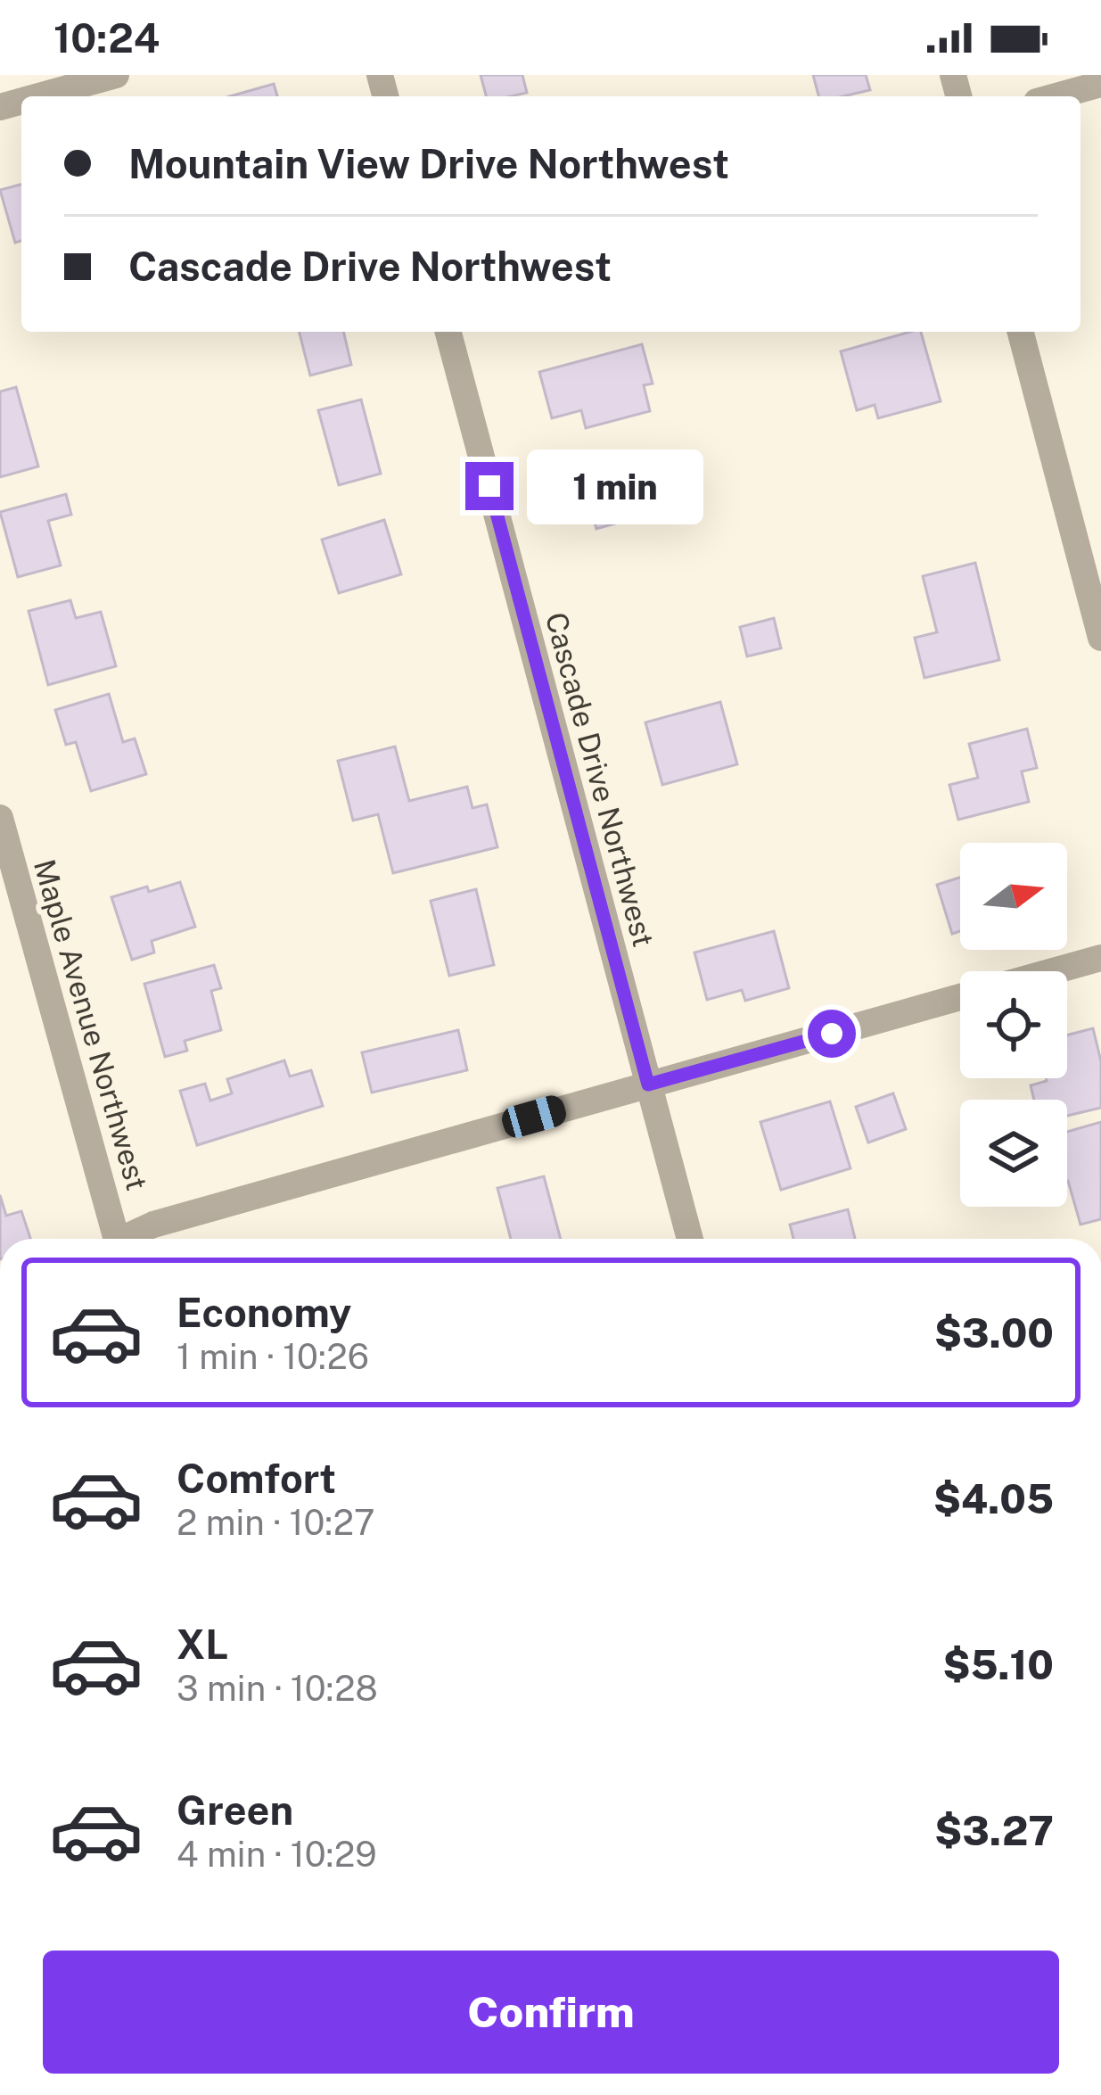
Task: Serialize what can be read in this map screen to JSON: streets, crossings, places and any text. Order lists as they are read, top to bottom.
{
  "streets": {
    "street": ["Cascade Drive Northwest", "Maple Avenue Northwest"]
  },
  "north": "right",
  "page": {
    "status": "10:24",
    "banner": ["Mountain View Drive Northwest", "Cascade Drive Northwest"],
    "bubble": "1 min",
    "list": [
      {
        "name": "Economy",
        "note": "1 min · 10:26",
        "value": "$3.00"
      },
      {
        "name": "Comfort",
        "note": "2 min · 10:27",
        "value": "$4.05"
      },
      {
        "name": "XL",
        "note": "3 min · 10:28",
        "value": "$5.10"
      },
      {
        "name": "Green",
        "note": "4 min · 10:29",
        "value": "$3.27"
      }
    ],
    "buttons": "Confirm"
  }
}
